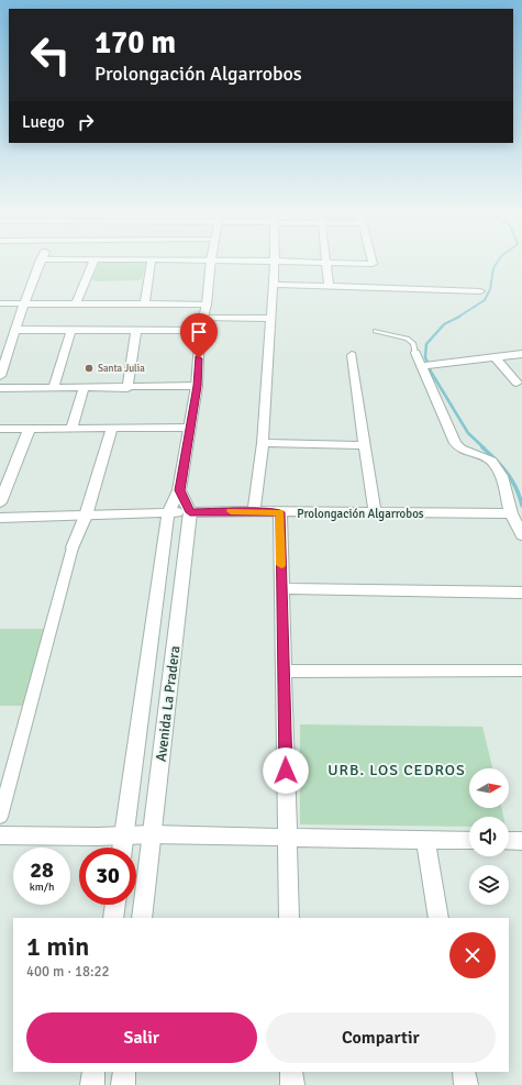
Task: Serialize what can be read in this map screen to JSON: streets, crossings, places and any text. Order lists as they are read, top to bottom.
{
  "streets": {
    "street": ["Prolongación Algarrobos", "Avenida La Pradera"]
  },
  "crossings": [
    ["Prolongación Algarrobos", "Avenida La Pradera"]
  ],
  "districts": ["URB. LOS CEDROS"],
  "places": ["Santa Julia"],
  "north": "right",
  "page": {
    "turn": ["170 m", "Prolongación Algarrobos"],
    "then": "Luego",
    "speed": "28 km/h",
    "limit": "30",
    "heading": ["1 min", "400 m · 18:22"],
    "buttons": ["Salir", "Compartir"]
  }
}
